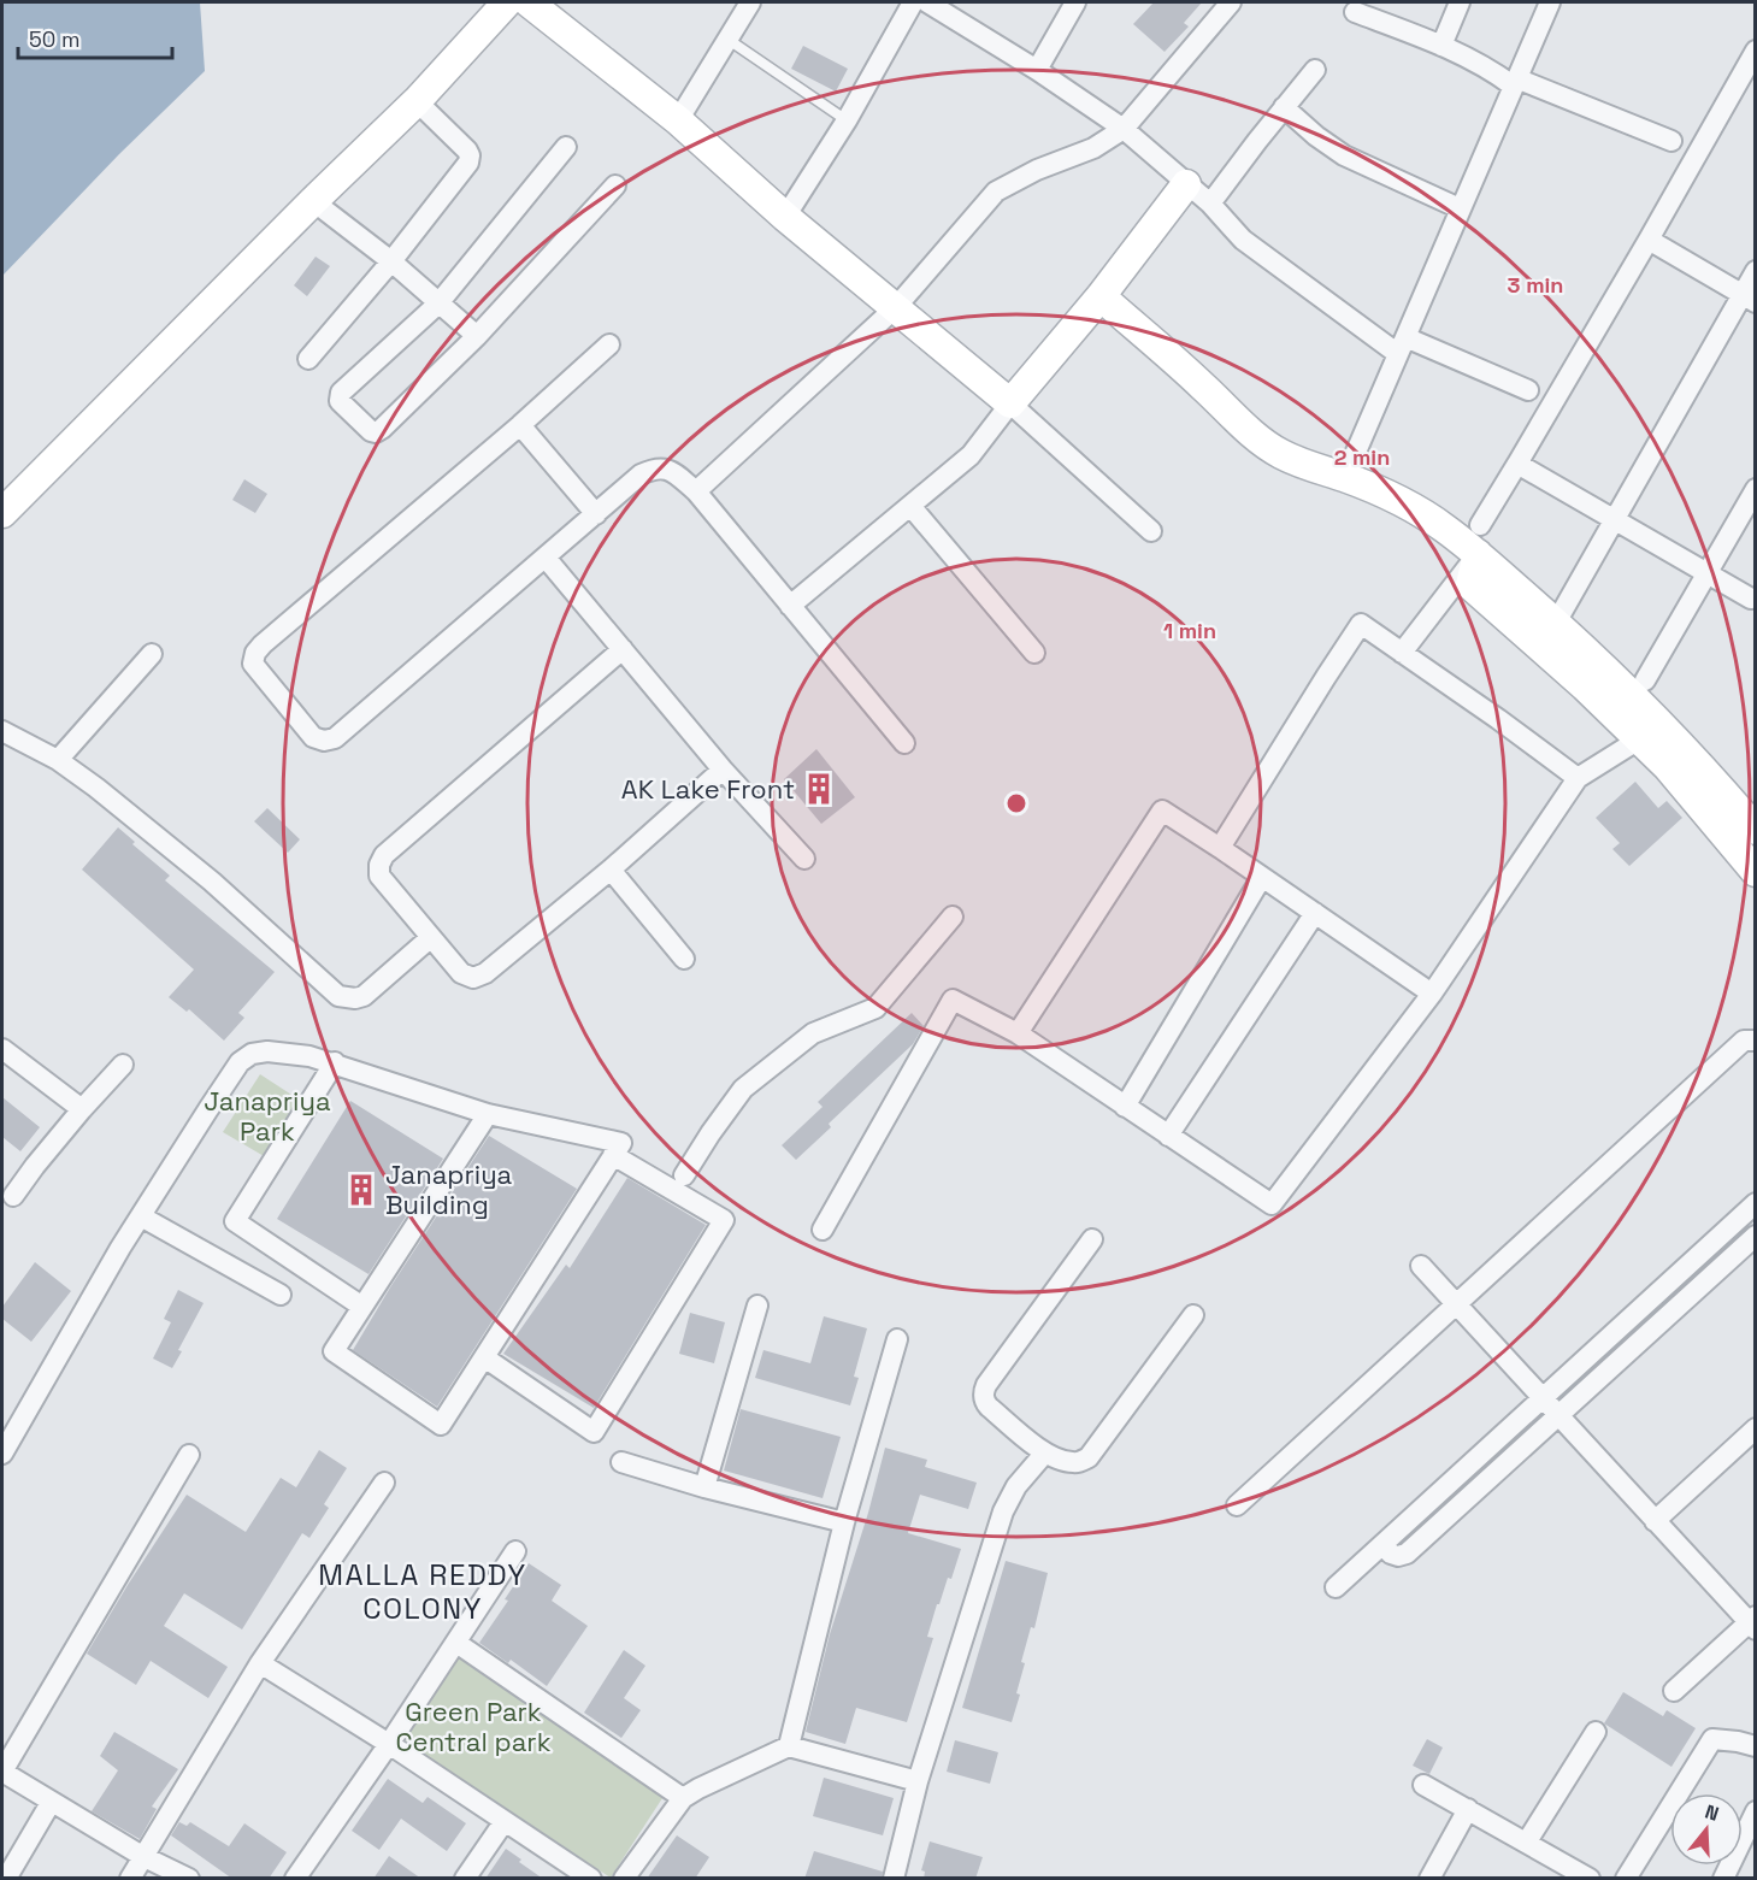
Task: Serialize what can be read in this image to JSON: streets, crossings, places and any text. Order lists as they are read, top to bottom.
{
  "districts": ["MALLA REDDY COLONY"],
  "parks": ["Janapriya Park", "Green Park Central park"],
  "places": {
    "building": ["AK Lake Front", "Janapriya Building"]
  },
  "scale_bar": "50 m",
  "north": "top",
  "rings": ["3 min", "2 min", "1 min"]
}
